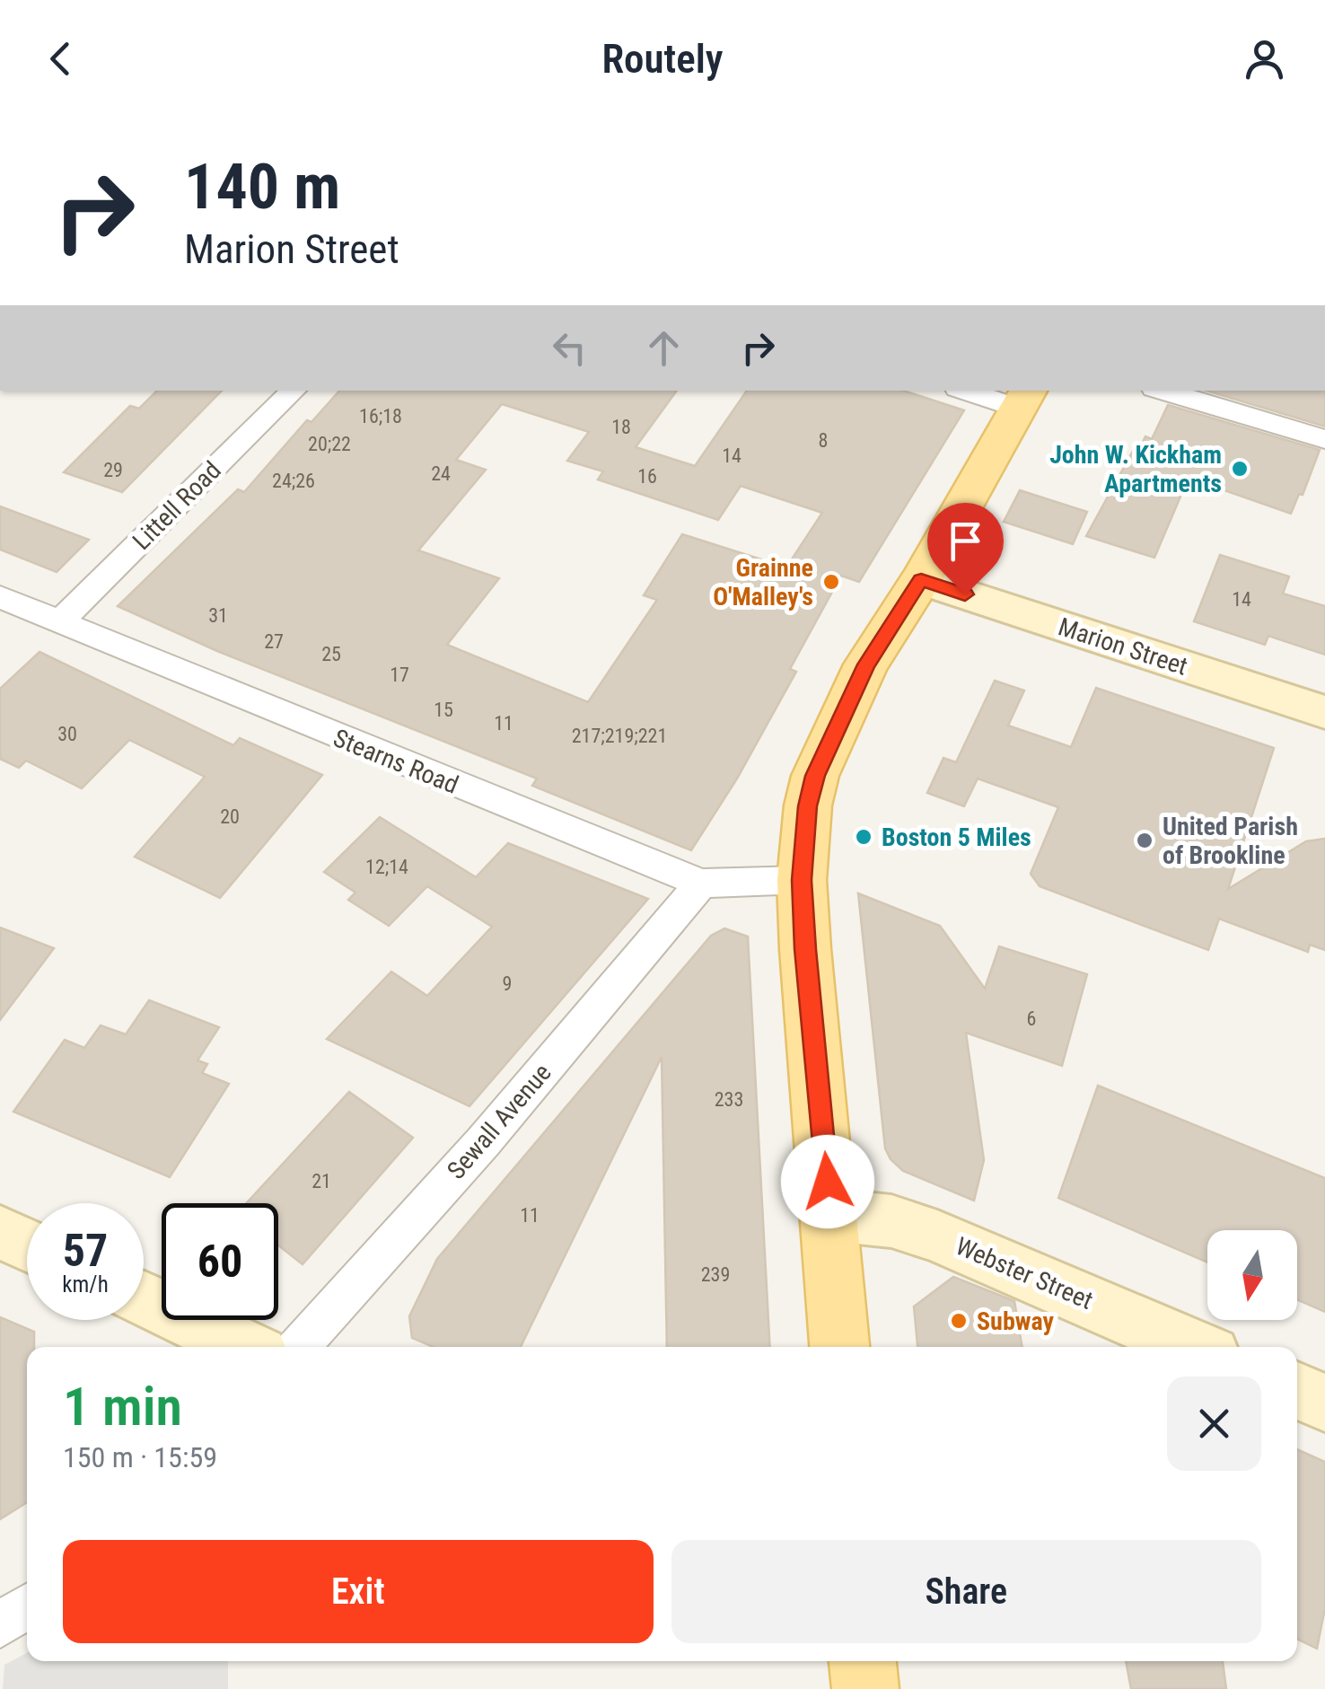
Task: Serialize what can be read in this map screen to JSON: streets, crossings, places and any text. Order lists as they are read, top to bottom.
{
  "streets": {
    "street": [
      "Littell Road",
      "Marion Street",
      "Stearns Road",
      "Sewall Avenue",
      "Webster Street"
    ]
  },
  "crossings": [
    ["Littell Road", "Stearns Road"],
    ["Stearns Road", "Sewall Avenue"]
  ],
  "places": [
    "John W. Kickham Apartments",
    "Grainne O'Malley's",
    "Boston 5 Miles",
    "United Parish of Brookline",
    "Subway"
  ],
  "house_numbers": [
    "16;18",
    "18",
    "8",
    "20;22",
    "14",
    "29",
    "24",
    "16",
    "24;26",
    "14",
    "31",
    "27",
    "25",
    "17",
    "15",
    "11",
    "30",
    "217;219;221",
    "20",
    "12;14",
    "9",
    "6",
    "233",
    "21",
    "11",
    "239"
  ],
  "north": "bottom",
  "page": {
    "header": "Routely",
    "turn": ["140 m", "Marion Street"],
    "speed": "57 km/h",
    "limit": "60",
    "heading": ["1 min", "150 m · 15:59"],
    "buttons": ["Exit", "Share"]
  }
}
